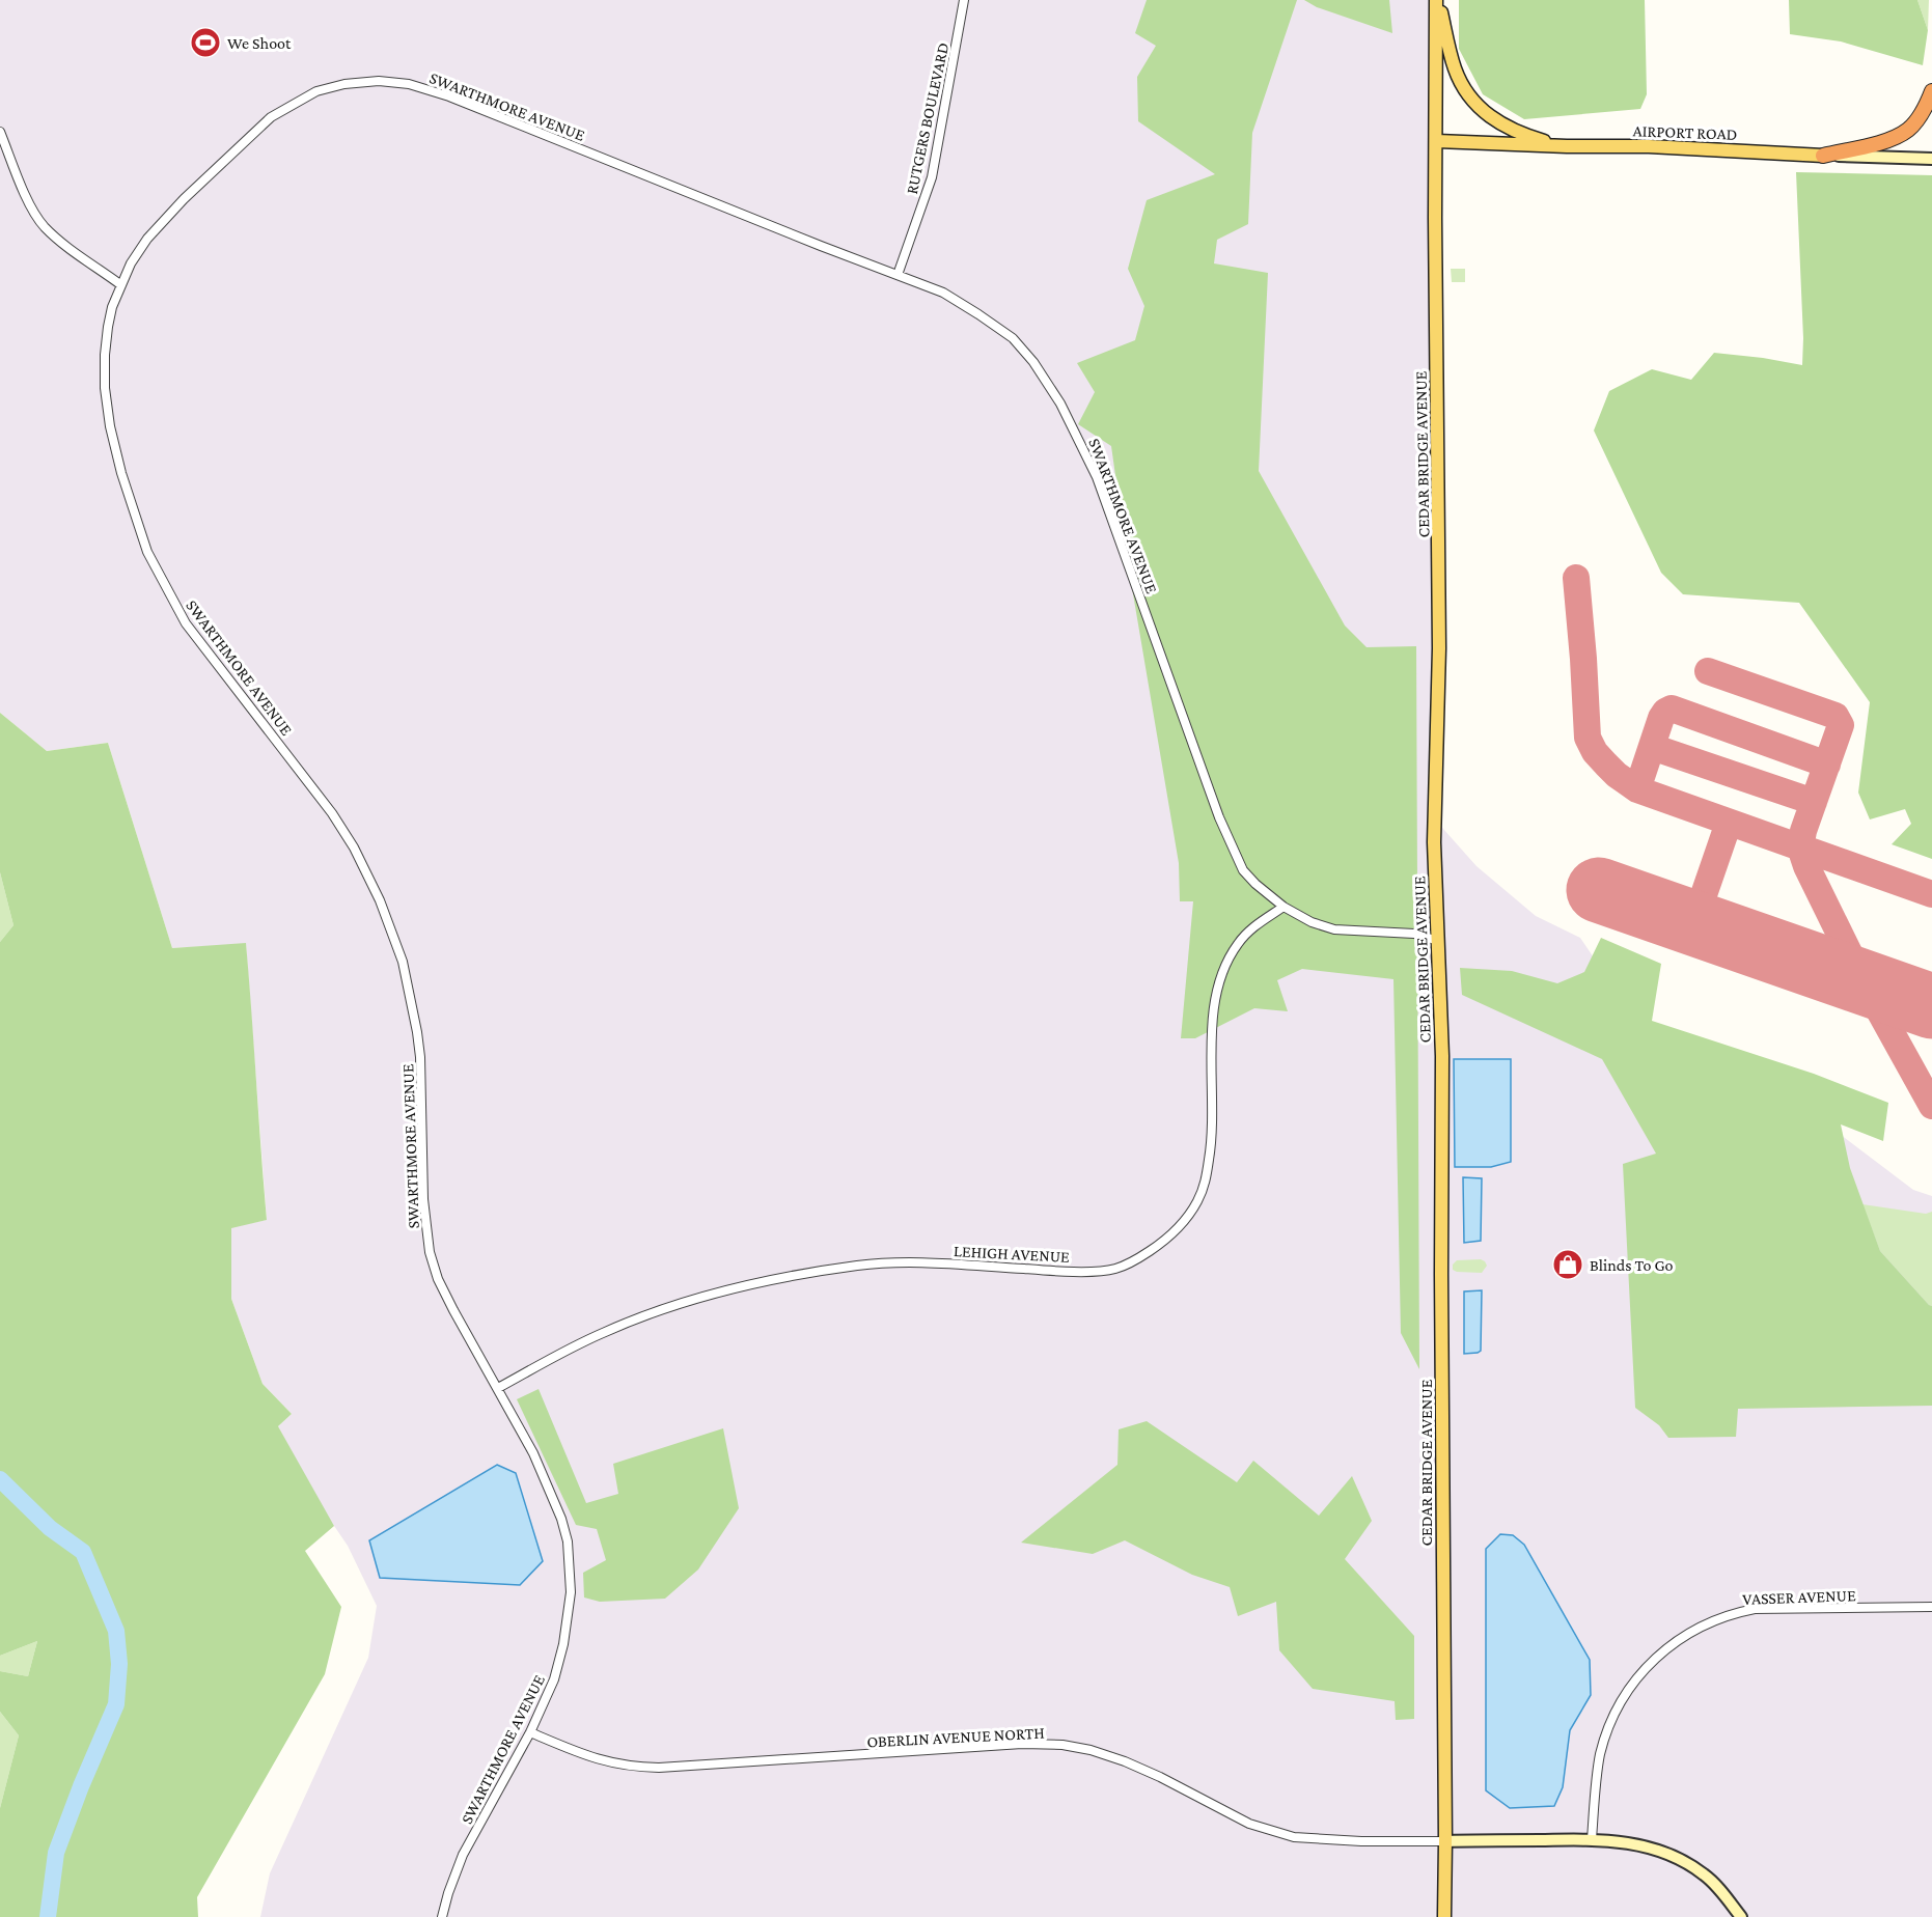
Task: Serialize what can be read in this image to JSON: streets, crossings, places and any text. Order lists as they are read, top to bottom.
{
  "streets": {
    "main road": ["AIRPORT ROAD", "CEDAR BRIDGE AVENUE"],
    "street": [
      "SWARTHMORE AVENUE",
      "RUTGERS BOULEVARD",
      "LEHIGH AVENUE",
      "VASSER AVENUE",
      "OBERLIN AVENUE NORTH"
    ]
  },
  "crossings": [
    ["SWARTHMORE AVENUE", "RUTGERS BOULEVARD"],
    ["SWARTHMORE AVENUE", "CEDAR BRIDGE AVENUE"],
    ["SWARTHMORE AVENUE", "LEHIGH AVENUE"],
    ["SWARTHMORE AVENUE", "OBERLIN AVENUE NORTH"],
    ["AIRPORT ROAD", "CEDAR BRIDGE AVENUE"],
    ["CEDAR BRIDGE AVENUE", "OBERLIN AVENUE NORTH"]
  ],
  "places": {
    "sports": ["We Shoot"],
    "shop": ["Blinds To Go"]
  }
}
